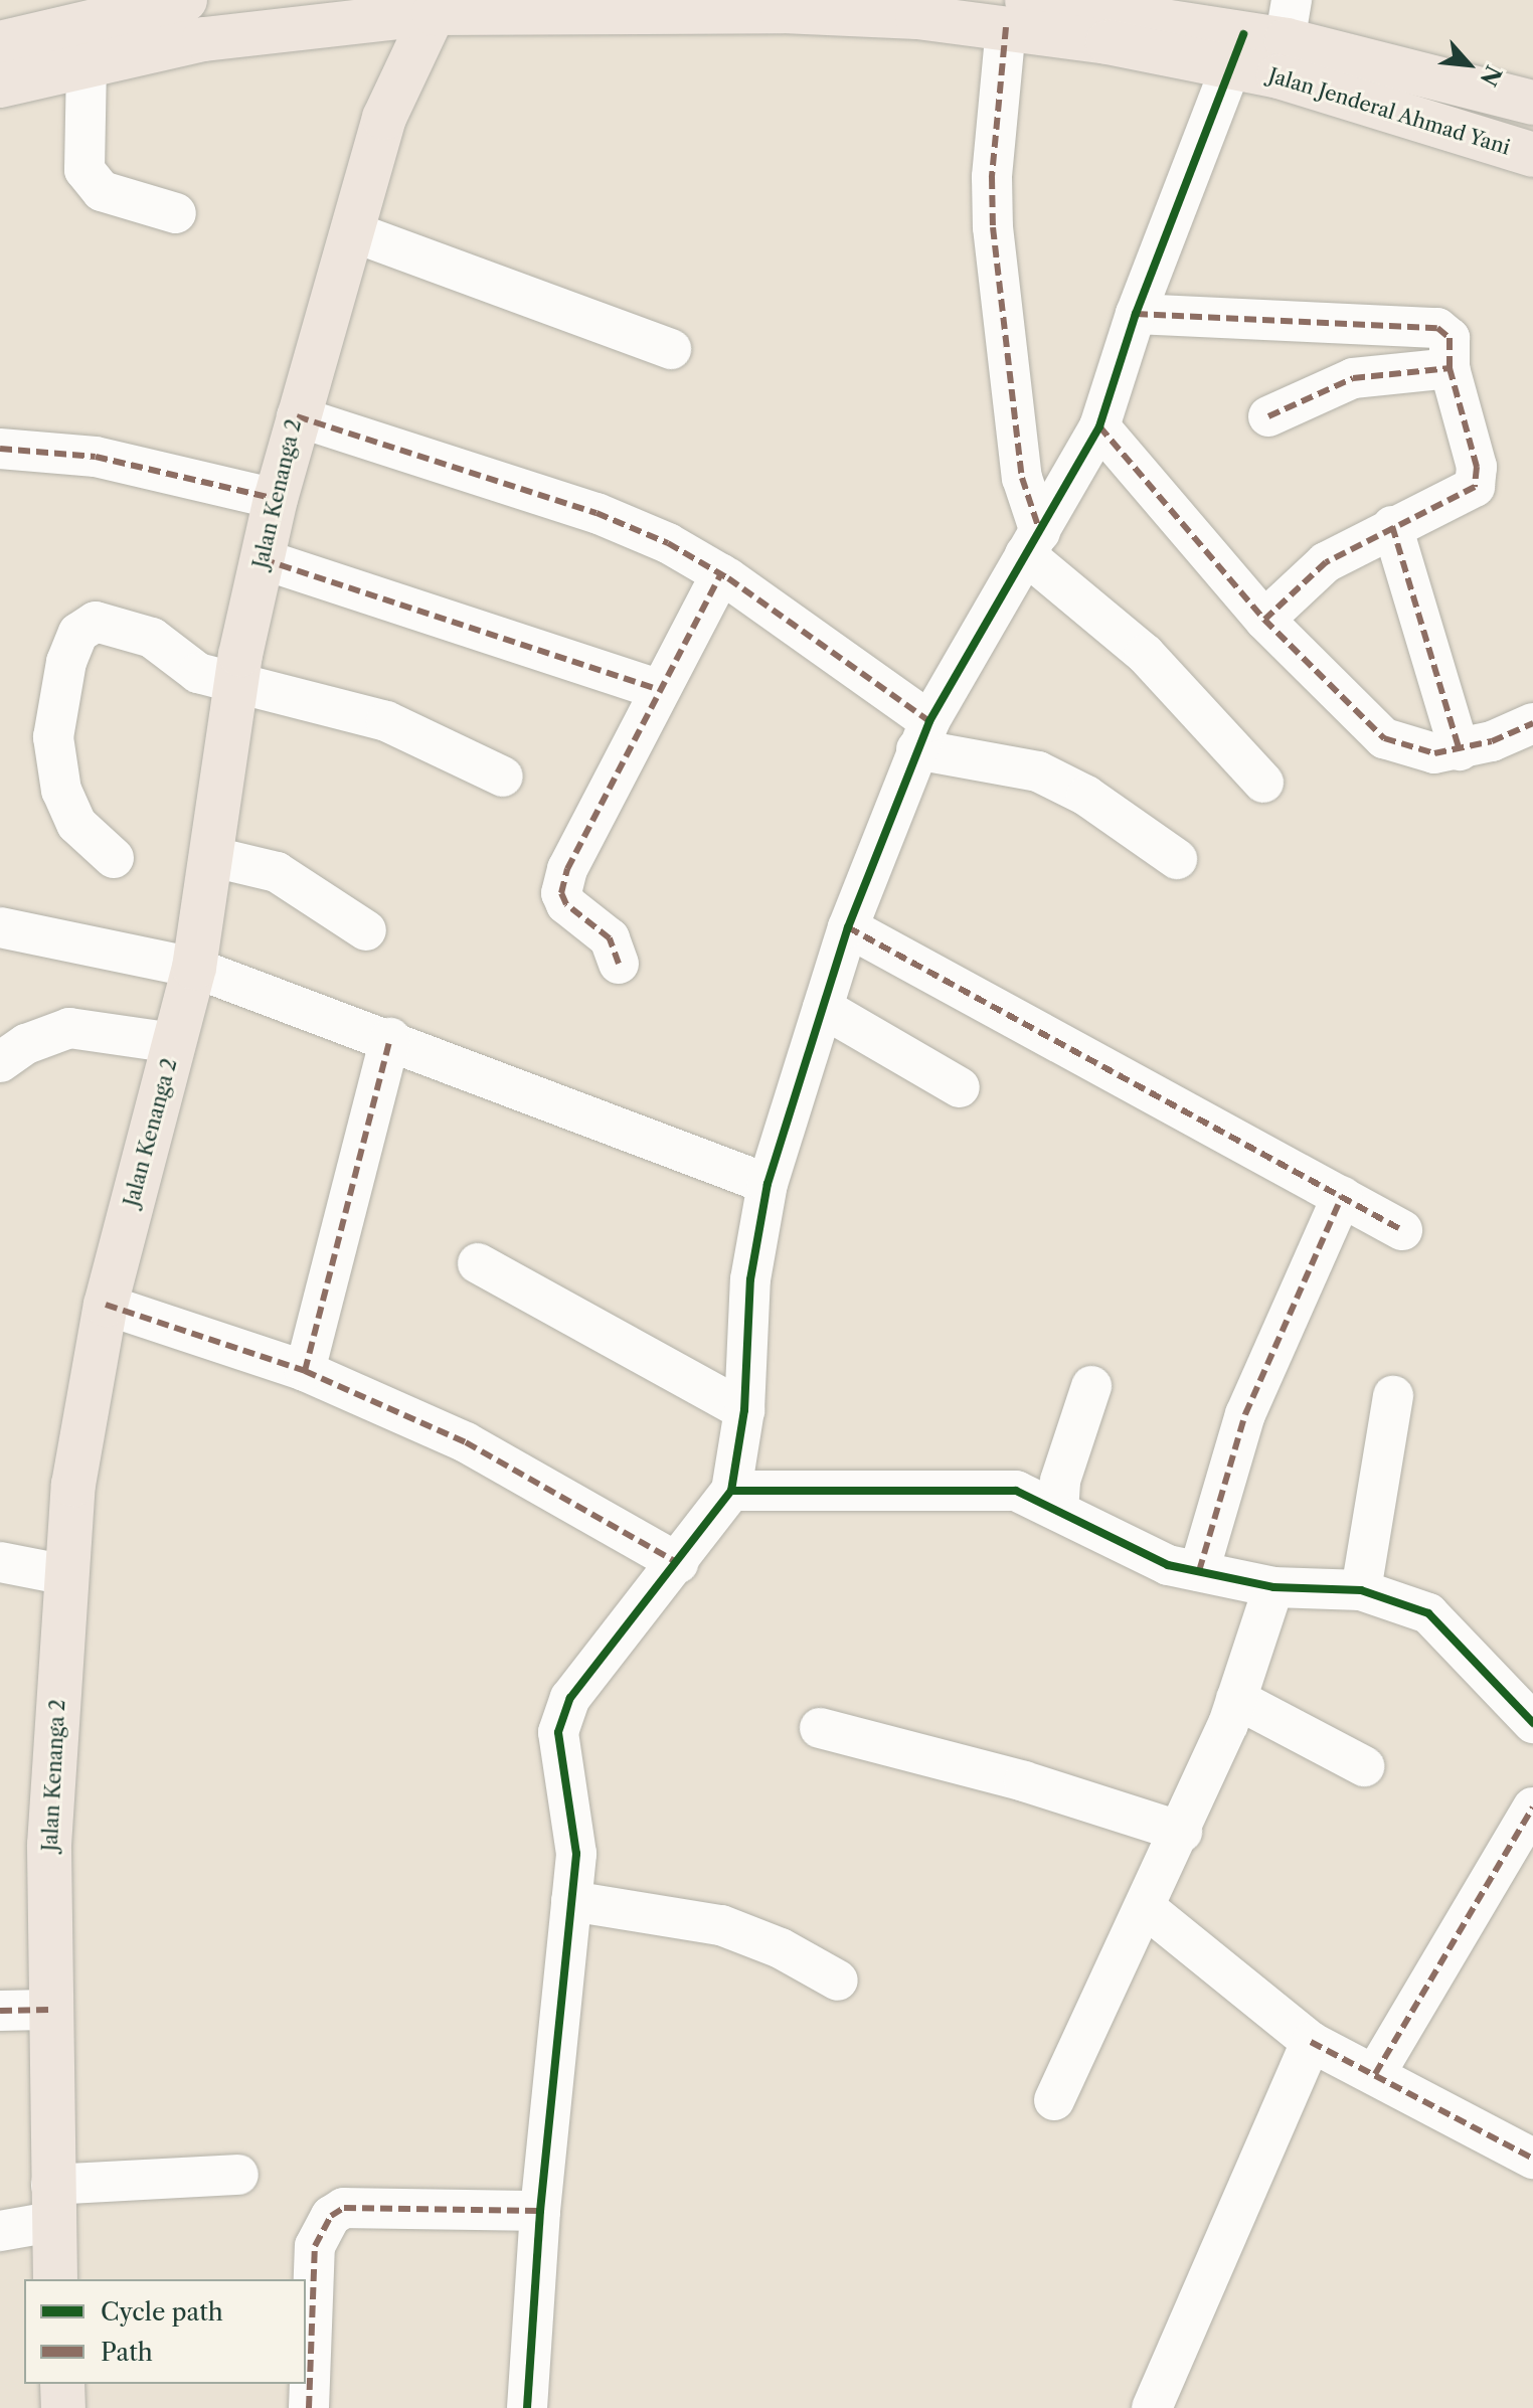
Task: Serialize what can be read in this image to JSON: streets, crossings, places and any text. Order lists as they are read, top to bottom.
{
  "streets": {
    "main road": ["Jalan Jenderal Ahmad Yani", "Jalan Kenanga 2"]
  },
  "crossings": [
    ["Jalan Jenderal Ahmad Yani", "Jalan Kenanga 2"]
  ],
  "legend": ["Cycle path", "Path"],
  "north": "bottom right"
}
